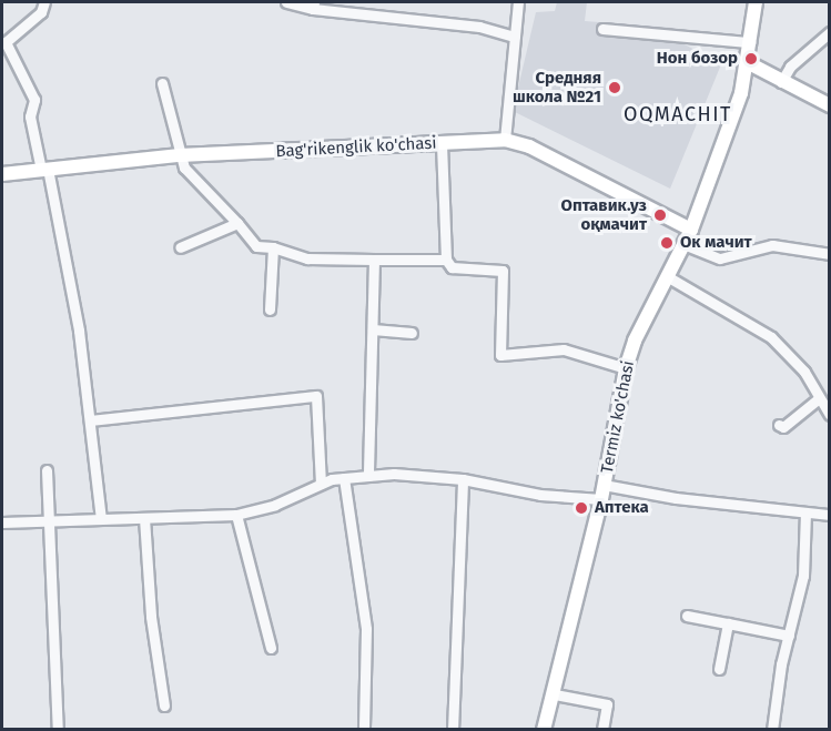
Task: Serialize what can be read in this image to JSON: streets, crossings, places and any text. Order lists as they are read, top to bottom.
{
  "streets": {
    "main road": ["Bag'rikenglik ko'chasi", "Termiz ko'chasi"]
  },
  "crossings": [
    ["Bag'rikenglik ko'chasi", "Termiz ko'chasi"]
  ],
  "districts": ["OQMACHIT"],
  "places": [
    "Нон бозор",
    "Средняя школа №21",
    "Оптавик.уз оқмачит",
    "Ок мачит",
    "Аптека"
  ]
}
